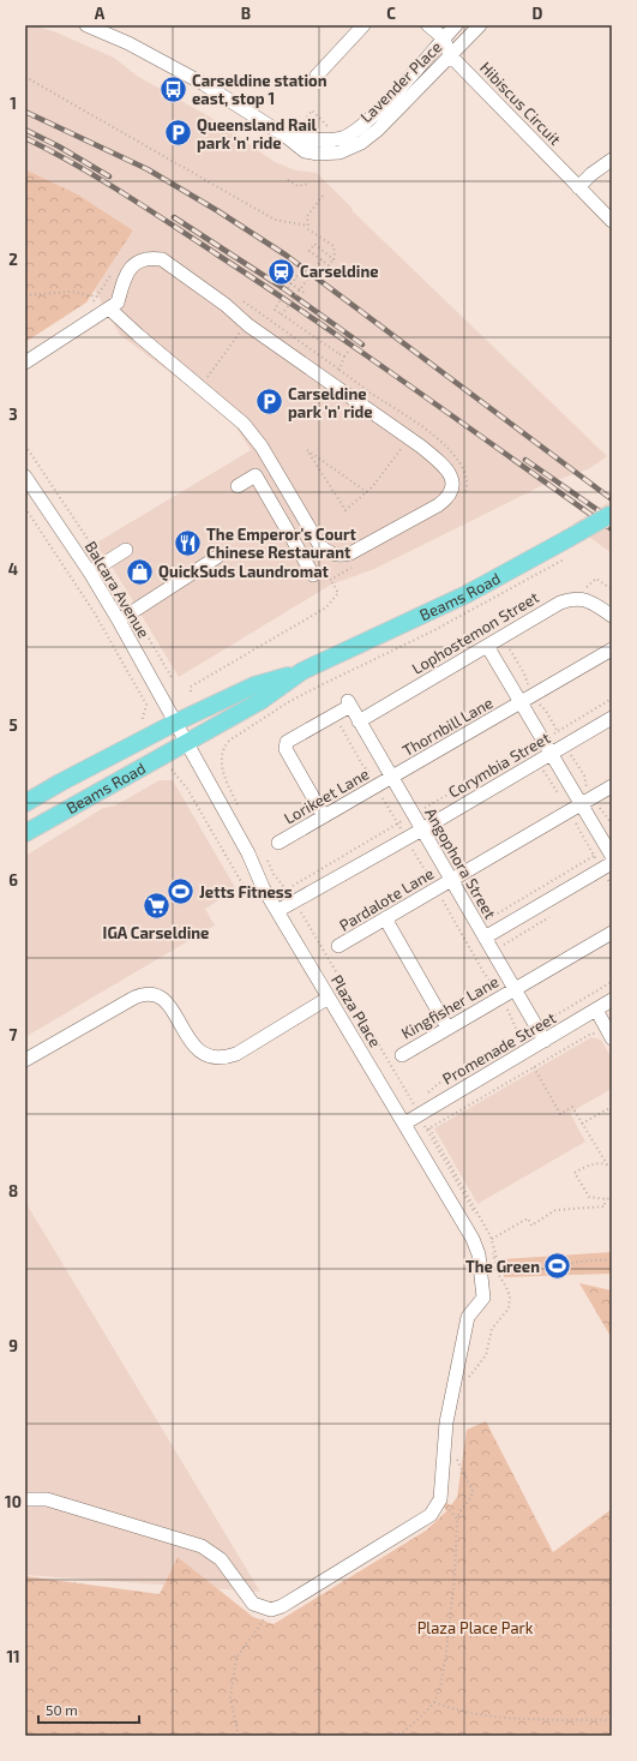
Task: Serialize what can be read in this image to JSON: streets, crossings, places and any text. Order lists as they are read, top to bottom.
{
  "streets": {
    "main road": ["Beams Road"],
    "street": [
      "Lavender Place",
      "Hibiscus Circuit",
      "Balcara Avenue",
      "Lophostemon Street",
      "Thornbill Lane",
      "Corymbia Street",
      "Lorikeet Lane",
      "Angophora Street",
      "Pardalote Lane",
      "Kingfisher Lane",
      "Plaza Place",
      "Promenade Street"
    ]
  },
  "crossings": [
    ["Lavender Place", "Hibiscus Circuit"],
    ["Balcara Avenue", "Beams Road"],
    ["Beams Road", "Plaza Place"],
    ["Lophostemon Street", "Angophora Street"],
    ["Thornbill Lane", "Lorikeet Lane"],
    ["Thornbill Lane", "Angophora Street"],
    ["Corymbia Street", "Angophora Street"],
    ["Corymbia Street", "Plaza Place"],
    ["Lorikeet Lane", "Angophora Street"],
    ["Angophora Street", "Pardalote Lane"],
    ["Angophora Street", "Kingfisher Lane"],
    ["Angophora Street", "Promenade Street"],
    ["Plaza Place", "Promenade Street"]
  ],
  "parks": ["Plaza Place Park"],
  "places": {
    "bus stop": ["Carseldine station east, stop 1"],
    "parking": ["Queensland Rail park 'n' ride", "Carseldine park 'n' ride"],
    "station": ["Carseldine"],
    "restaurant": ["The Emperor's Court Chinese Restaurant"],
    "shop": ["QuickSuds Laundromat"],
    "sports": ["Jetts Fitness", "The Green"],
    "supermarket": ["IGA Carseldine"]
  },
  "scale_bar": "50 m",
  "grid": {
    "columns": [
      "A",
      "B",
      "C",
      "D"
    ],
    "rows": [
      "1",
      "2",
      "3",
      "4",
      "5",
      "6",
      "7",
      "8",
      "9",
      "10",
      "11"
    ]
  }
}
